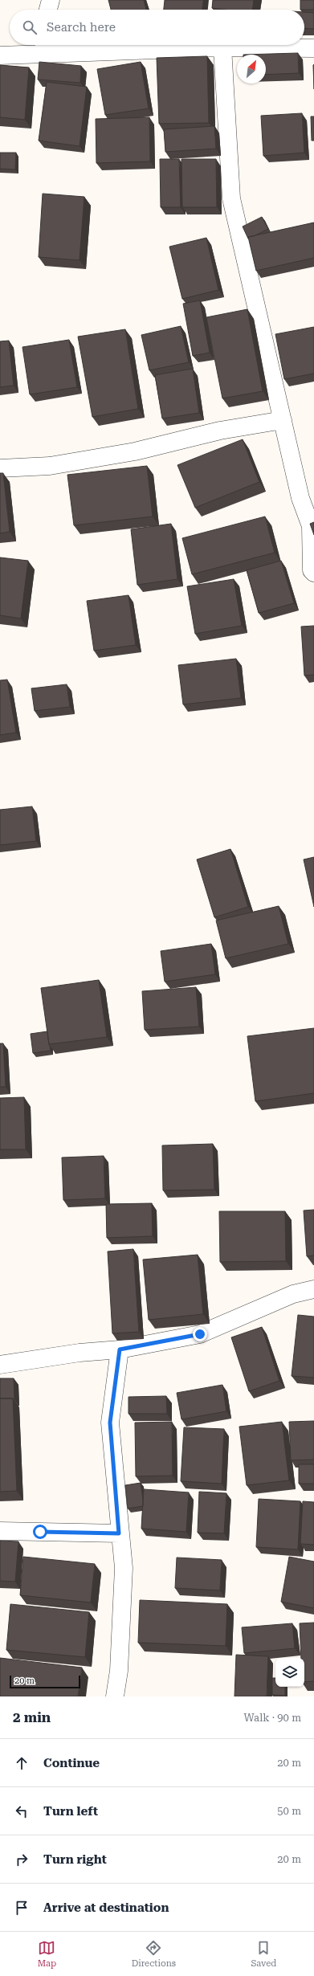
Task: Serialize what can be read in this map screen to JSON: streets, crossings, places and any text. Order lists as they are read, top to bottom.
{
  "scale_bar": "20 m",
  "north": "top right",
  "page": {
    "search": "Search here",
    "scale": "20 m",
    "heading": ["2 min", "Walk · 90 m"],
    "list": [
      ["Continue", "20 m"],
      ["Turn left", "50 m"],
      ["Turn right", "20 m"],
      "Arrive at destination"
    ],
    "nav": ["Map", "Directions", "Saved"]
  }
}
